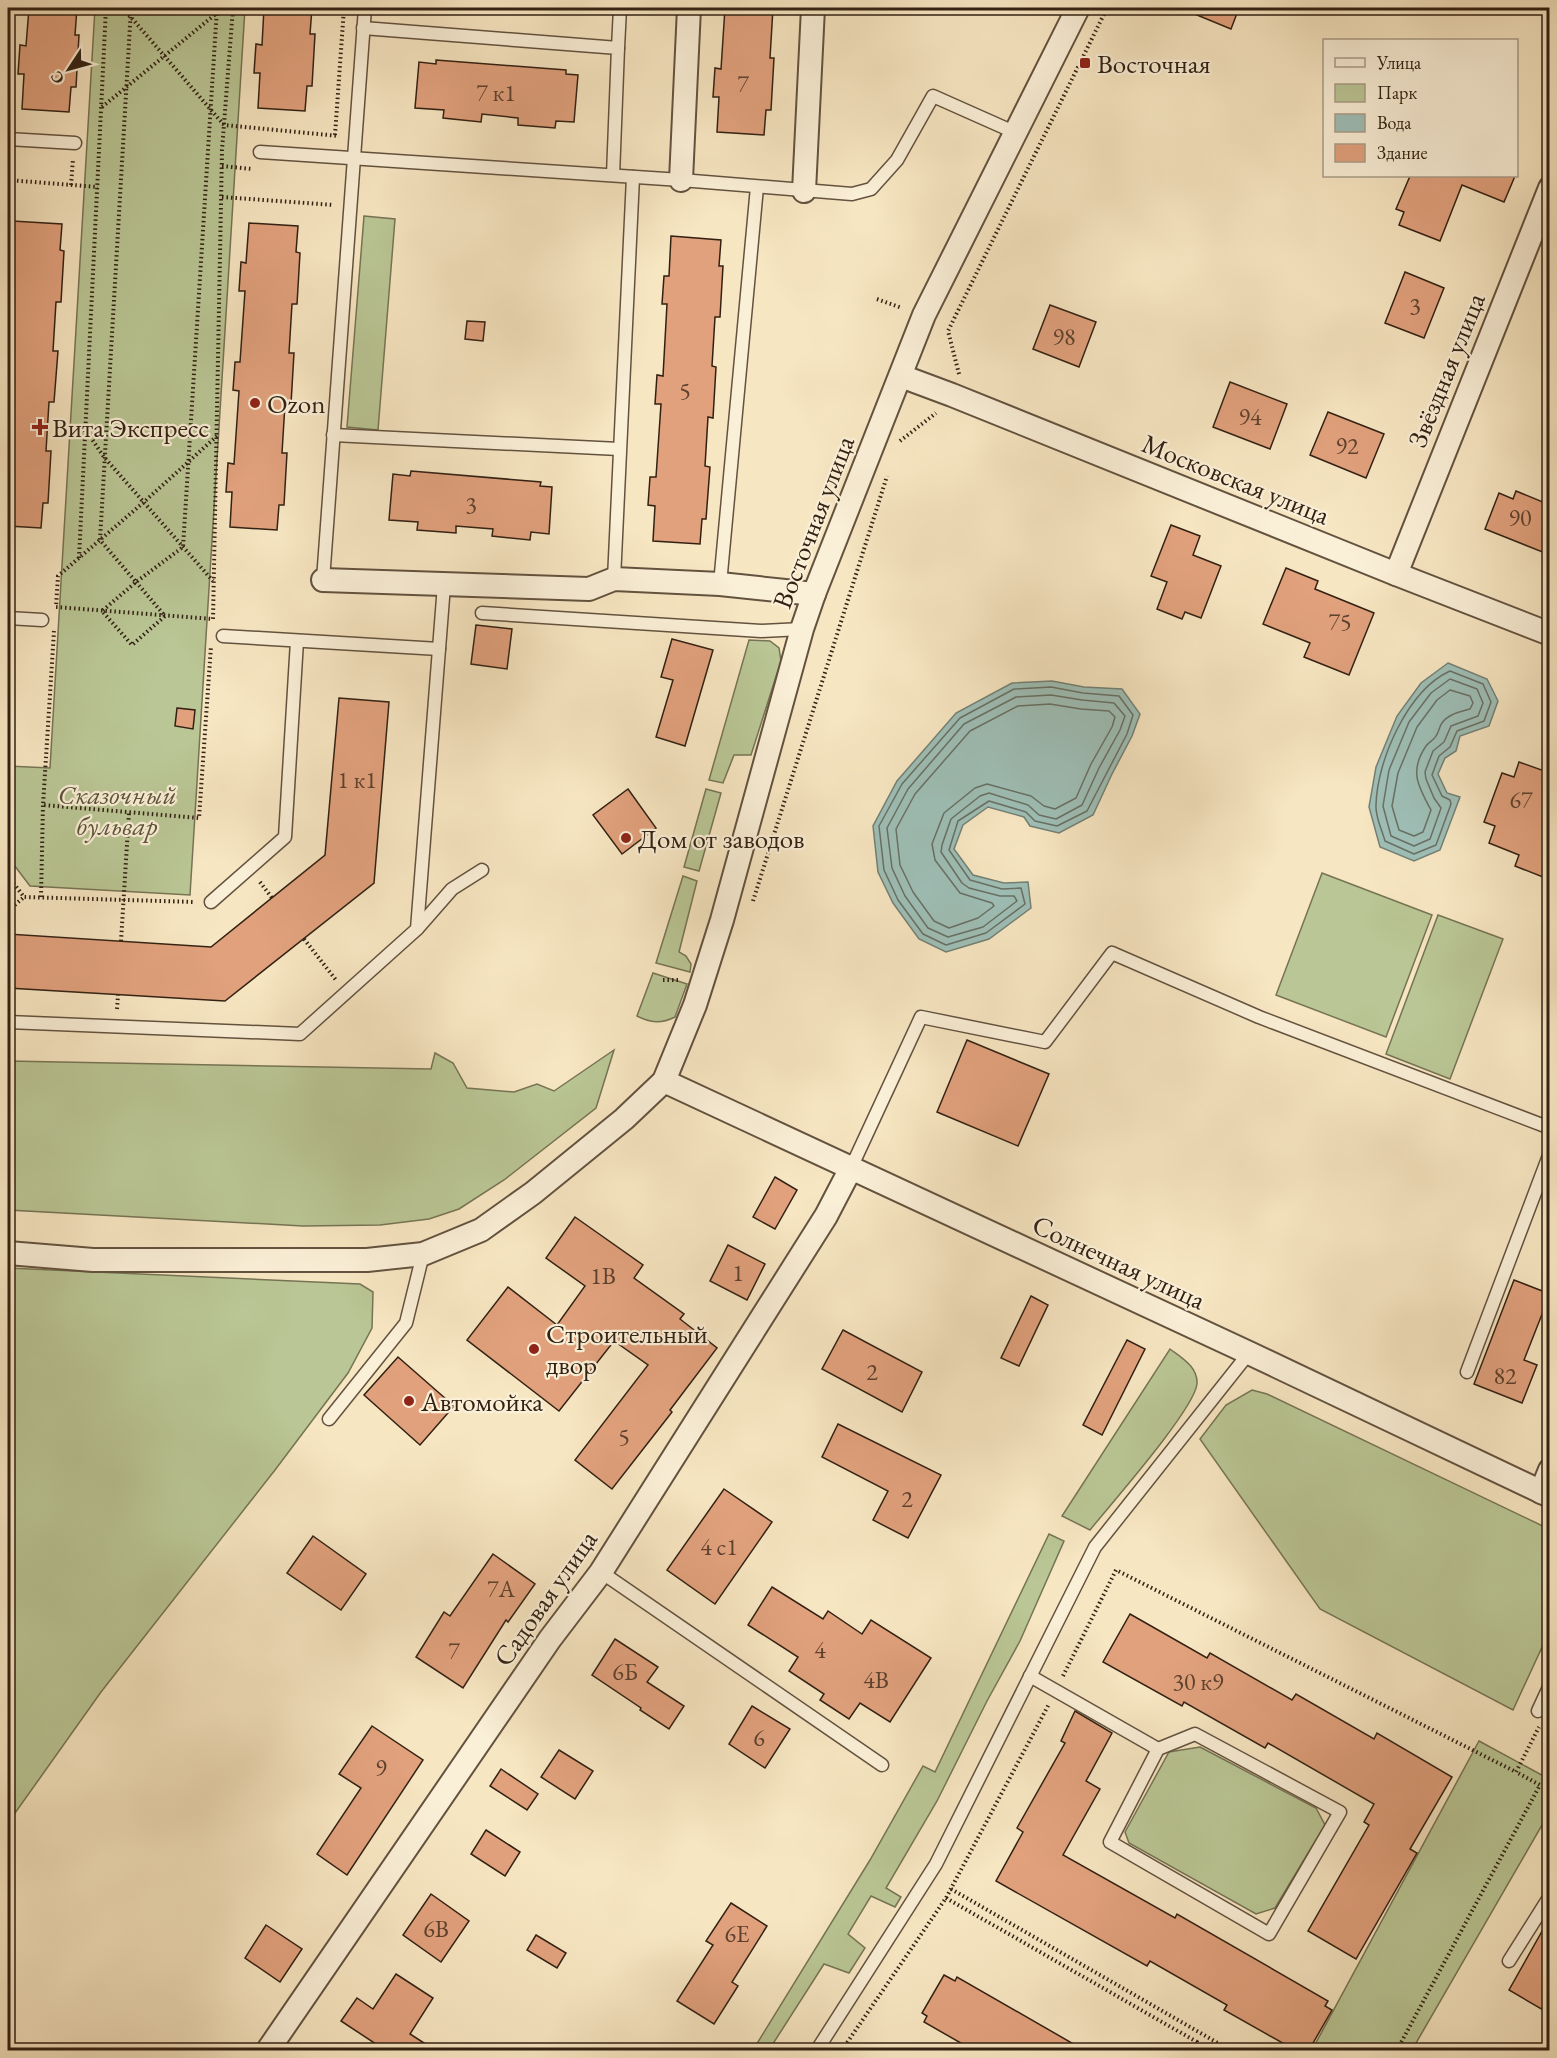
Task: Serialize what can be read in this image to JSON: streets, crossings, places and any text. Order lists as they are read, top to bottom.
{
  "streets": {
    "street": [
      "Звёздная улица",
      "Московская улица",
      "Восточная улица",
      "Солнечная улица",
      "Садовая улица"
    ]
  },
  "crossings": [
    ["Звёздная улица", "Московская улица"],
    ["Московская улица", "Восточная улица"],
    ["Восточная улица", "Солнечная улица"],
    ["Солнечная улица", "Садовая улица"]
  ],
  "parks": ["Сказочный бульвар"],
  "places": {
    "transit": ["Восточная"],
    "other": [
      "Ozon",
      "Дом от заводов",
      "Строительный двор",
      "Автомойка"
    ],
    "health": ["Вита Экспресс"]
  },
  "house_numbers": [
    "7",
    "7 к1",
    "3",
    "98",
    "5",
    "94",
    "92",
    "3",
    "90",
    "75",
    "1 к1",
    "67",
    "1",
    "1В",
    "2",
    "82",
    "5",
    "2",
    "4 с1",
    "7А",
    "4",
    "7",
    "6Б",
    "4В",
    "30 к9",
    "6",
    "9",
    "6В",
    "6Е"
  ],
  "legend": [
    "Улица",
    "Парк",
    "Вода",
    "Здание"
  ],
  "north": "bottom left"
}
